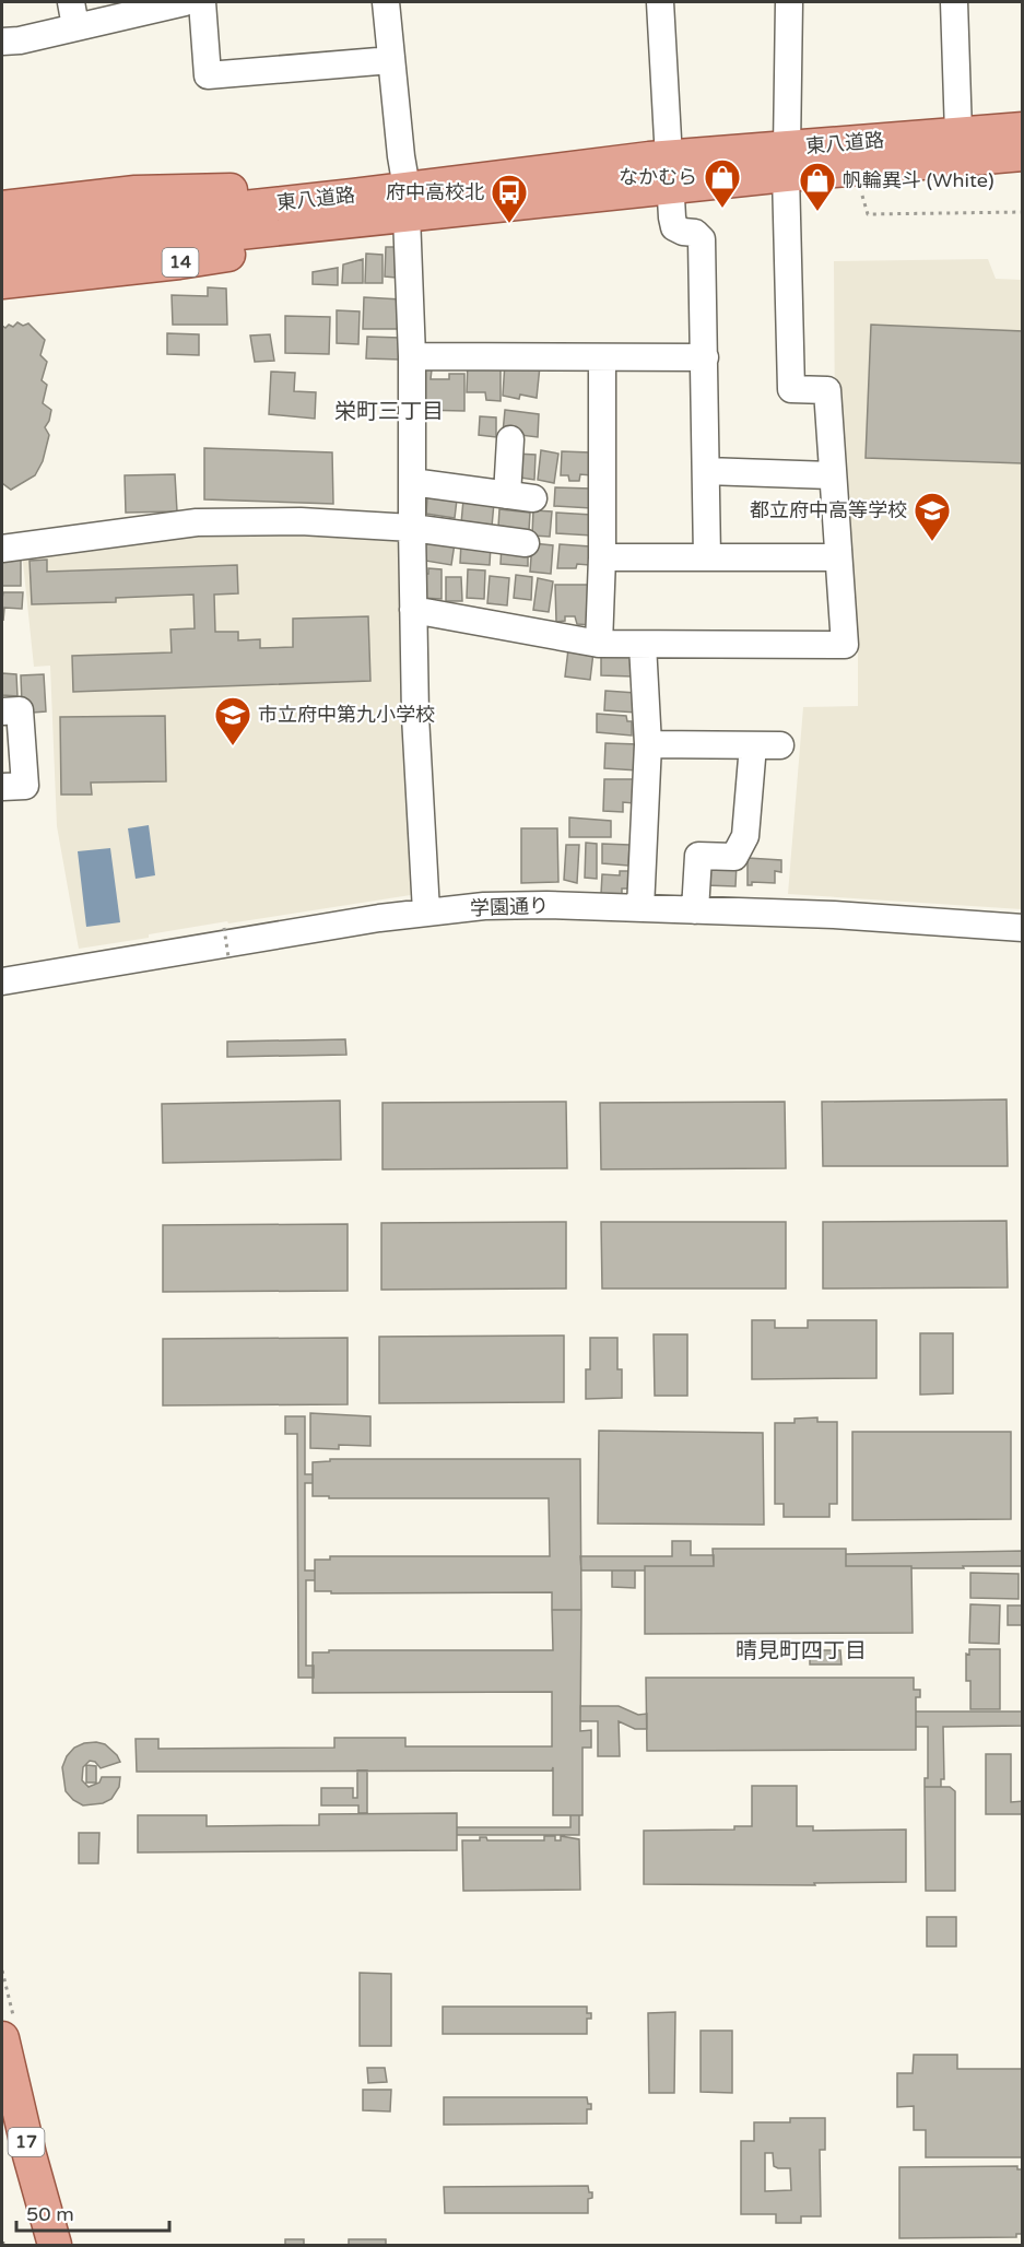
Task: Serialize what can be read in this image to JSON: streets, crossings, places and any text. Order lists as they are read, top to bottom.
{
  "streets": {
    "main road": ["東八道路", "14", "17"],
    "street": ["学園通り"]
  },
  "crossings": [
    ["東八道路", "14"]
  ],
  "districts": ["栄町三丁目", "晴見町四丁目"],
  "places": {
    "shop": ["なかむら", "帆輪異斗 (White)"],
    "bus stop": ["府中高校北"],
    "school or university": ["都立府中高等学校", "市立府中第九小学校"]
  },
  "scale_bar": "50 m"
}
